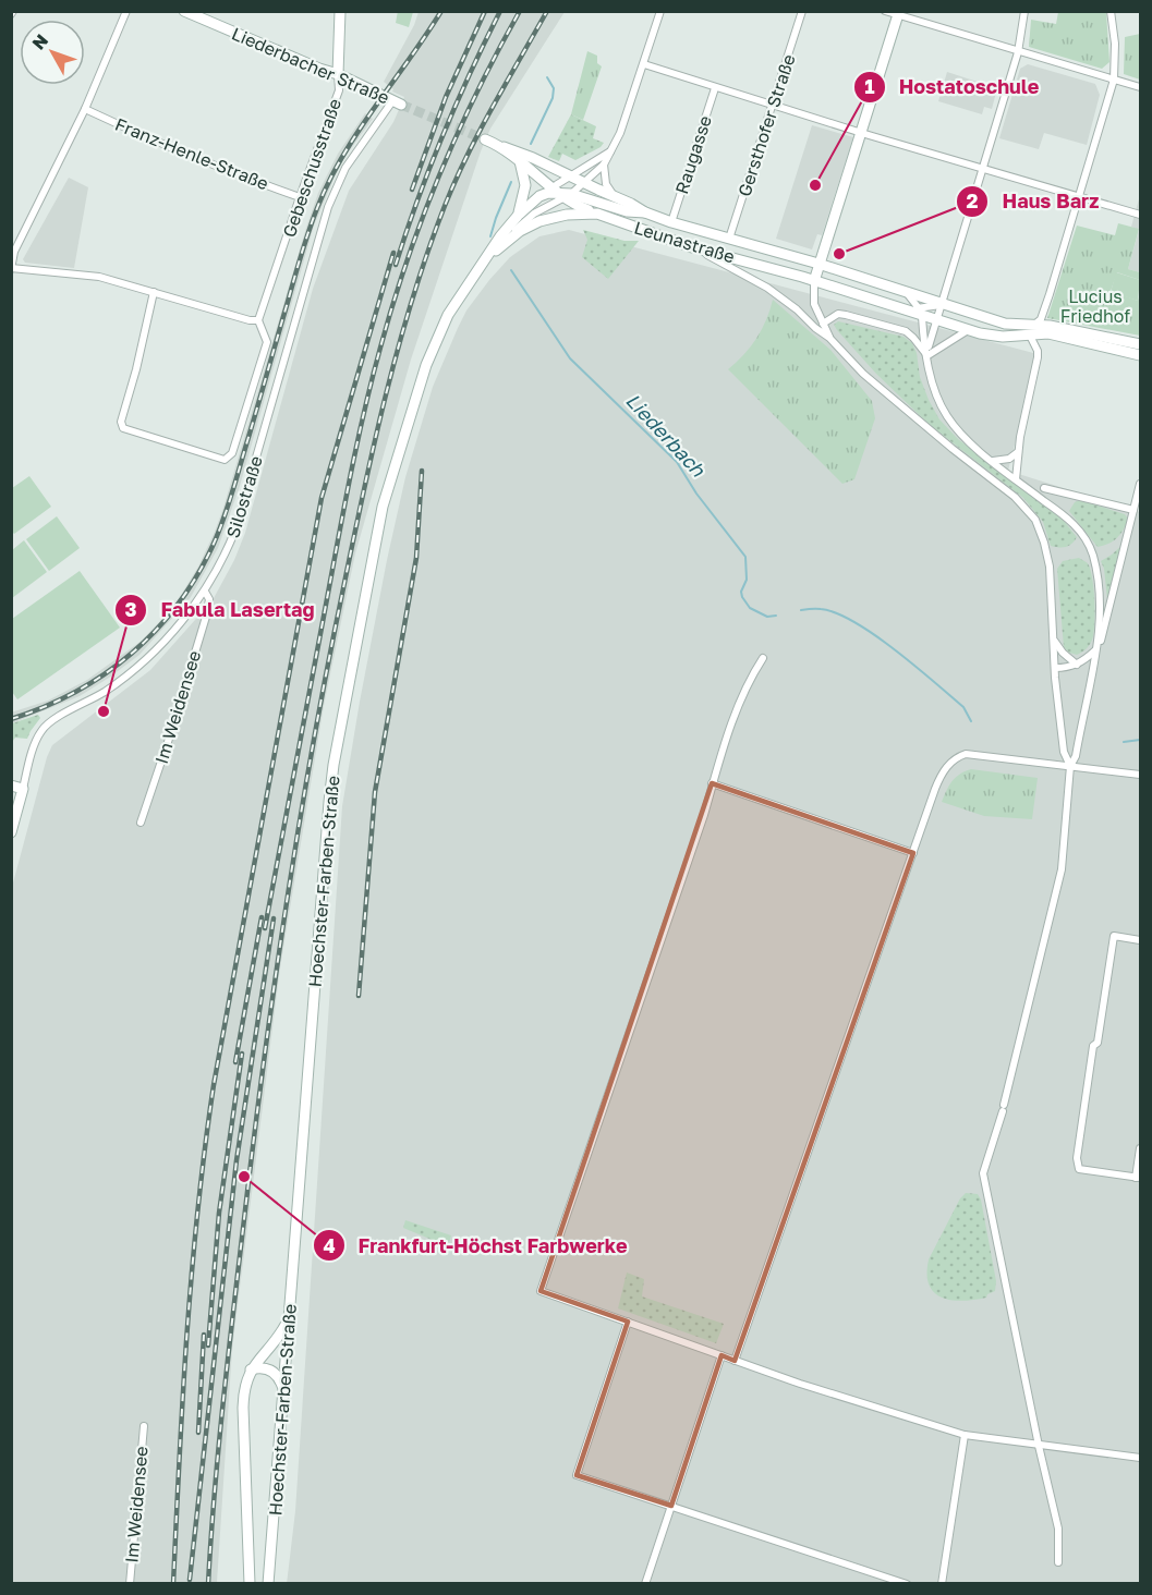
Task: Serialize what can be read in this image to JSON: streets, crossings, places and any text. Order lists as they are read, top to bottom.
{
  "streets": {
    "main road": [
      "Liederbacher Straße",
      "Gebeschusstraße",
      "Leunastraße",
      "Silostraße",
      "Hoechster-Farben-Straße"
    ],
    "street": [
      "Gersthofer Straße",
      "Franz-Henle-Straße",
      "Raugasse",
      "Im Weidensee"
    ]
  },
  "crossings": [
    ["Liederbacher Straße", "Gebeschusstraße"],
    ["Liederbacher Straße", "Silostraße"],
    ["Gersthofer Straße", "Leunastraße"],
    ["Franz-Henle-Straße", "Gebeschusstraße"],
    ["Raugasse", "Leunastraße"],
    ["Leunastraße", "Hoechster-Farben-Straße"],
    ["Silostraße", "Im Weidensee"]
  ],
  "water": ["Liederbach"],
  "parks": ["Lucius Friedhof"],
  "places": [
    "Hostatoschule",
    "Haus Barz",
    "Fabula Lasertag",
    "Frankfurt-Höchst Farbwerke"
  ],
  "north": "top left"
}
